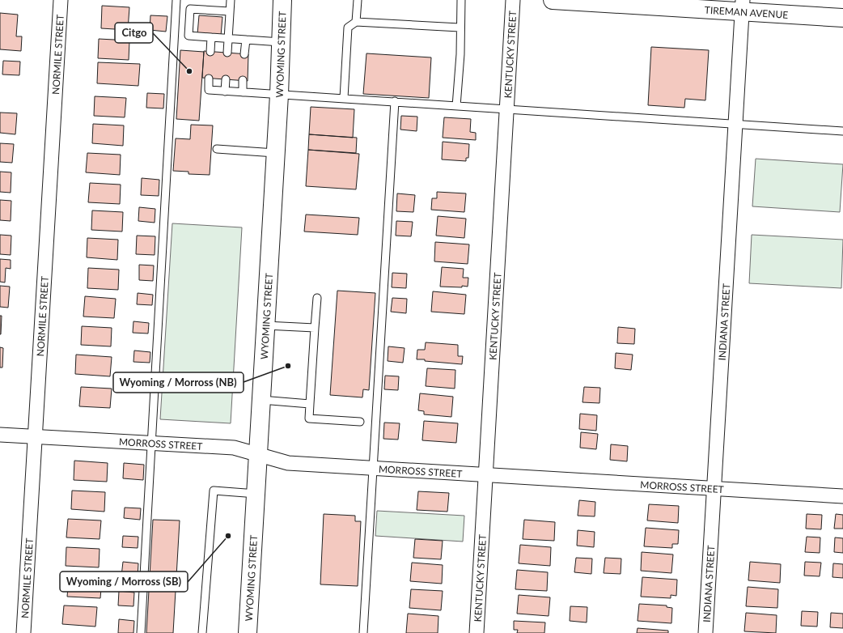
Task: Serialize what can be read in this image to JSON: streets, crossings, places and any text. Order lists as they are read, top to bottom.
{
  "streets": {
    "street": [
      "TIREMAN AVENUE",
      "NORMILE STREET",
      "WYOMING STREET",
      "KENTUCKY STREET",
      "INDIANA STREET",
      "MORROSS STREET"
    ]
  },
  "crossings": [
    ["TIREMAN AVENUE", "INDIANA STREET"],
    ["NORMILE STREET", "MORROSS STREET"],
    ["WYOMING STREET", "MORROSS STREET"],
    ["KENTUCKY STREET", "MORROSS STREET"],
    ["INDIANA STREET", "MORROSS STREET"]
  ],
  "places": ["Citgo", "Wyoming / Morross (NB)", "Wyoming / Morross (SB)"]
}
